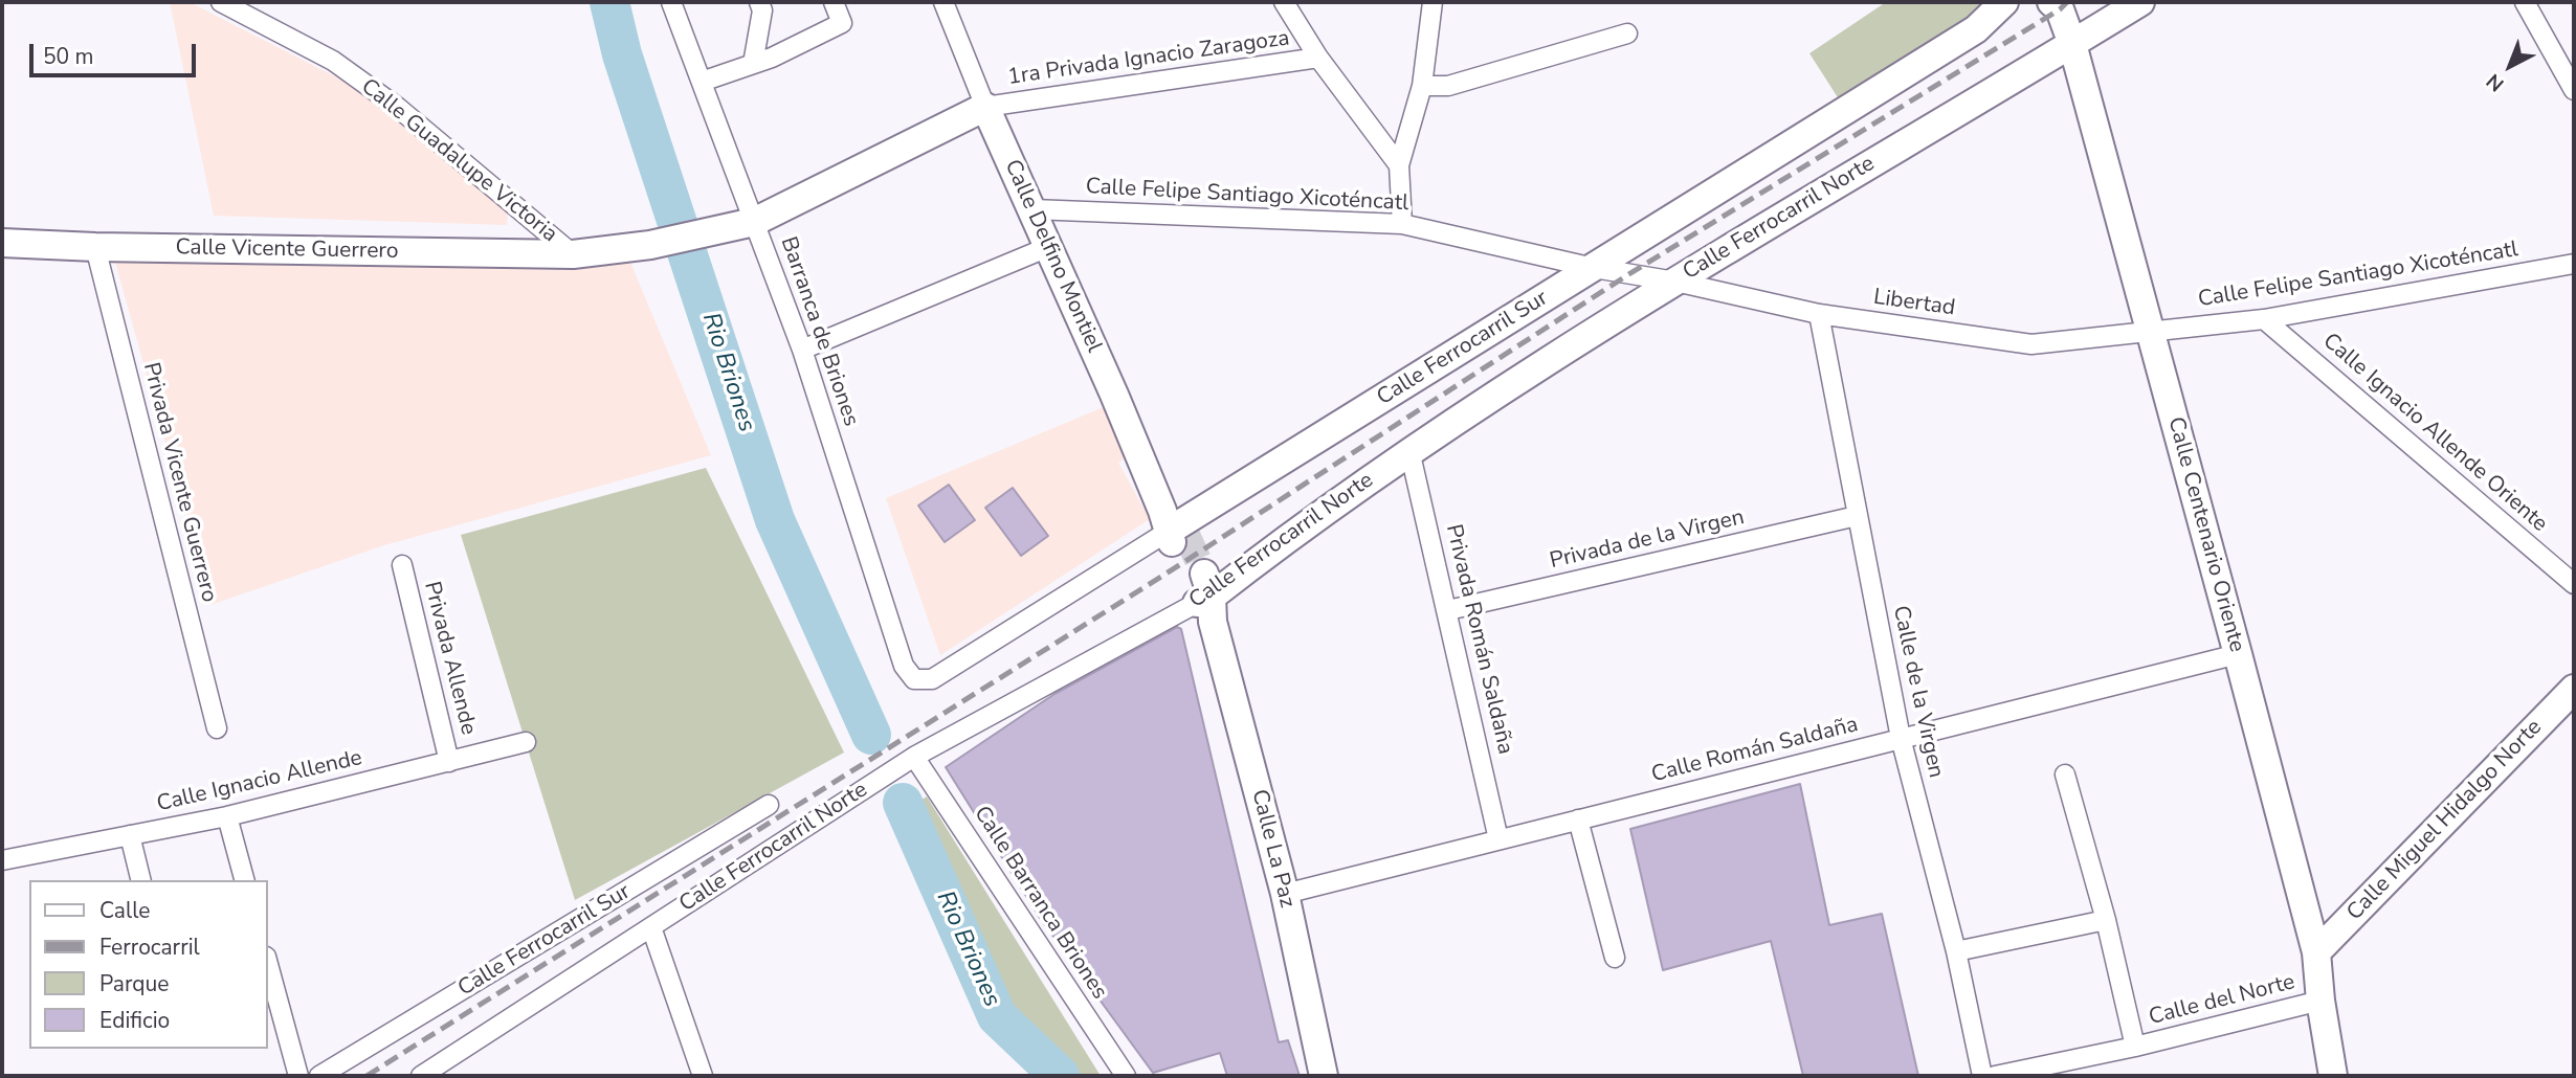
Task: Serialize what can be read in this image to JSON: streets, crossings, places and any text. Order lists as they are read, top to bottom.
{
  "streets": {
    "main road": [
      "Calle Guadalupe Victoria",
      "Calle Ferrocarril Norte",
      "Calle Vicente Guerrero",
      "Calle Delfino Montiel",
      "Calle Ferrocarril Sur",
      "Calle Centenario Oriente",
      "Calle Miguel Hidalgo Norte",
      "Calle La Paz"
    ],
    "street": [
      "1ra Privada Ignacio Zaragoza",
      "Calle Felipe Santiago Xicoténcatl",
      "Libertad",
      "Barranca de Briones",
      "Calle Ignacio Allende Oriente",
      "Privada Vicente Guerrero",
      "Privada de la Virgen",
      "Privada Román Saldaña",
      "Privada Allende",
      "Calle de la Virgen",
      "Calle Román Saldaña",
      "Calle Ignacio Allende",
      "Calle Barranca Briones",
      "Calle del Norte"
    ]
  },
  "crossings": [
    ["1ra Privada Ignacio Zaragoza", "Calle Guadalupe Victoria"],
    ["1ra Privada Ignacio Zaragoza", "Calle Delfino Montiel"],
    ["Calle Guadalupe Victoria", "Calle Vicente Guerrero"],
    ["Calle Guadalupe Victoria", "Calle Delfino Montiel"],
    ["Calle Guadalupe Victoria", "Barranca de Briones"],
    ["Calle Felipe Santiago Xicoténcatl", "Calle Ferrocarril Norte"],
    ["Calle Felipe Santiago Xicoténcatl", "Calle Delfino Montiel"],
    ["Calle Felipe Santiago Xicoténcatl", "Libertad"],
    ["Calle Felipe Santiago Xicoténcatl", "Calle Ferrocarril Sur"],
    ["Calle Felipe Santiago Xicoténcatl", "Calle Ignacio Allende Oriente"],
    ["Calle Felipe Santiago Xicoténcatl", "Calle Centenario Oriente"],
    ["Calle Ferrocarril Norte", "Libertad"],
    ["Calle Ferrocarril Norte", "Calle Centenario Oriente"],
    ["Calle Ferrocarril Norte", "Privada Román Saldaña"],
    ["Calle Ferrocarril Norte", "Calle La Paz"],
    ["Calle Ferrocarril Norte", "Calle Barranca Briones"],
    ["Calle Vicente Guerrero", "Privada Vicente Guerrero"],
    ["Calle Delfino Montiel", "Calle Ferrocarril Sur"],
    ["Libertad", "Calle Centenario Oriente"],
    ["Libertad", "Calle de la Virgen"],
    ["Barranca de Briones", "Calle Ferrocarril Sur"],
    ["Calle Centenario Oriente", "Calle Román Saldaña"],
    ["Calle Centenario Oriente", "Calle Miguel Hidalgo Norte"],
    ["Calle Centenario Oriente", "Calle del Norte"],
    ["Privada de la Virgen", "Privada Román Saldaña"],
    ["Privada de la Virgen", "Calle de la Virgen"],
    ["Privada Román Saldaña", "Calle Román Saldaña"],
    ["Privada Allende", "Calle Ignacio Allende"],
    ["Calle de la Virgen", "Calle Román Saldaña"],
    ["Calle Román Saldaña", "Calle La Paz"]
  ],
  "water": ["Rio Briones"],
  "legend": [
    "Calle",
    "Ferrocarril",
    "Parque",
    "Edificio"
  ],
  "scale_bar": "50 m",
  "north": "bottom left"
}
